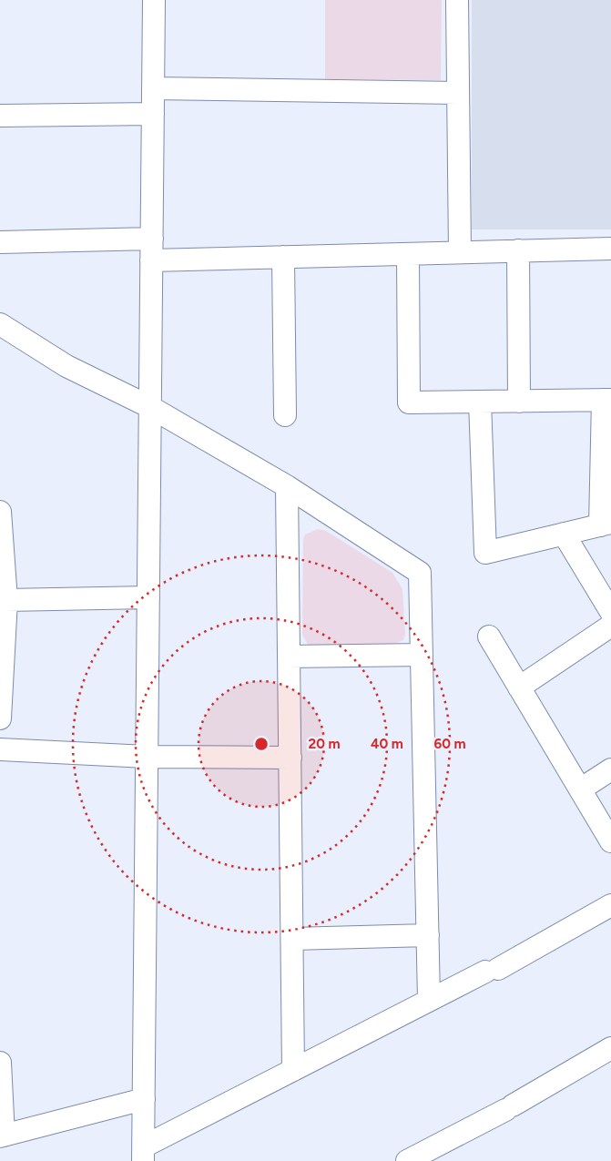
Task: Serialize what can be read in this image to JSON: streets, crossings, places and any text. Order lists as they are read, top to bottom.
{
  "rings": ["20 m", "40 m", "60 m"]
}
